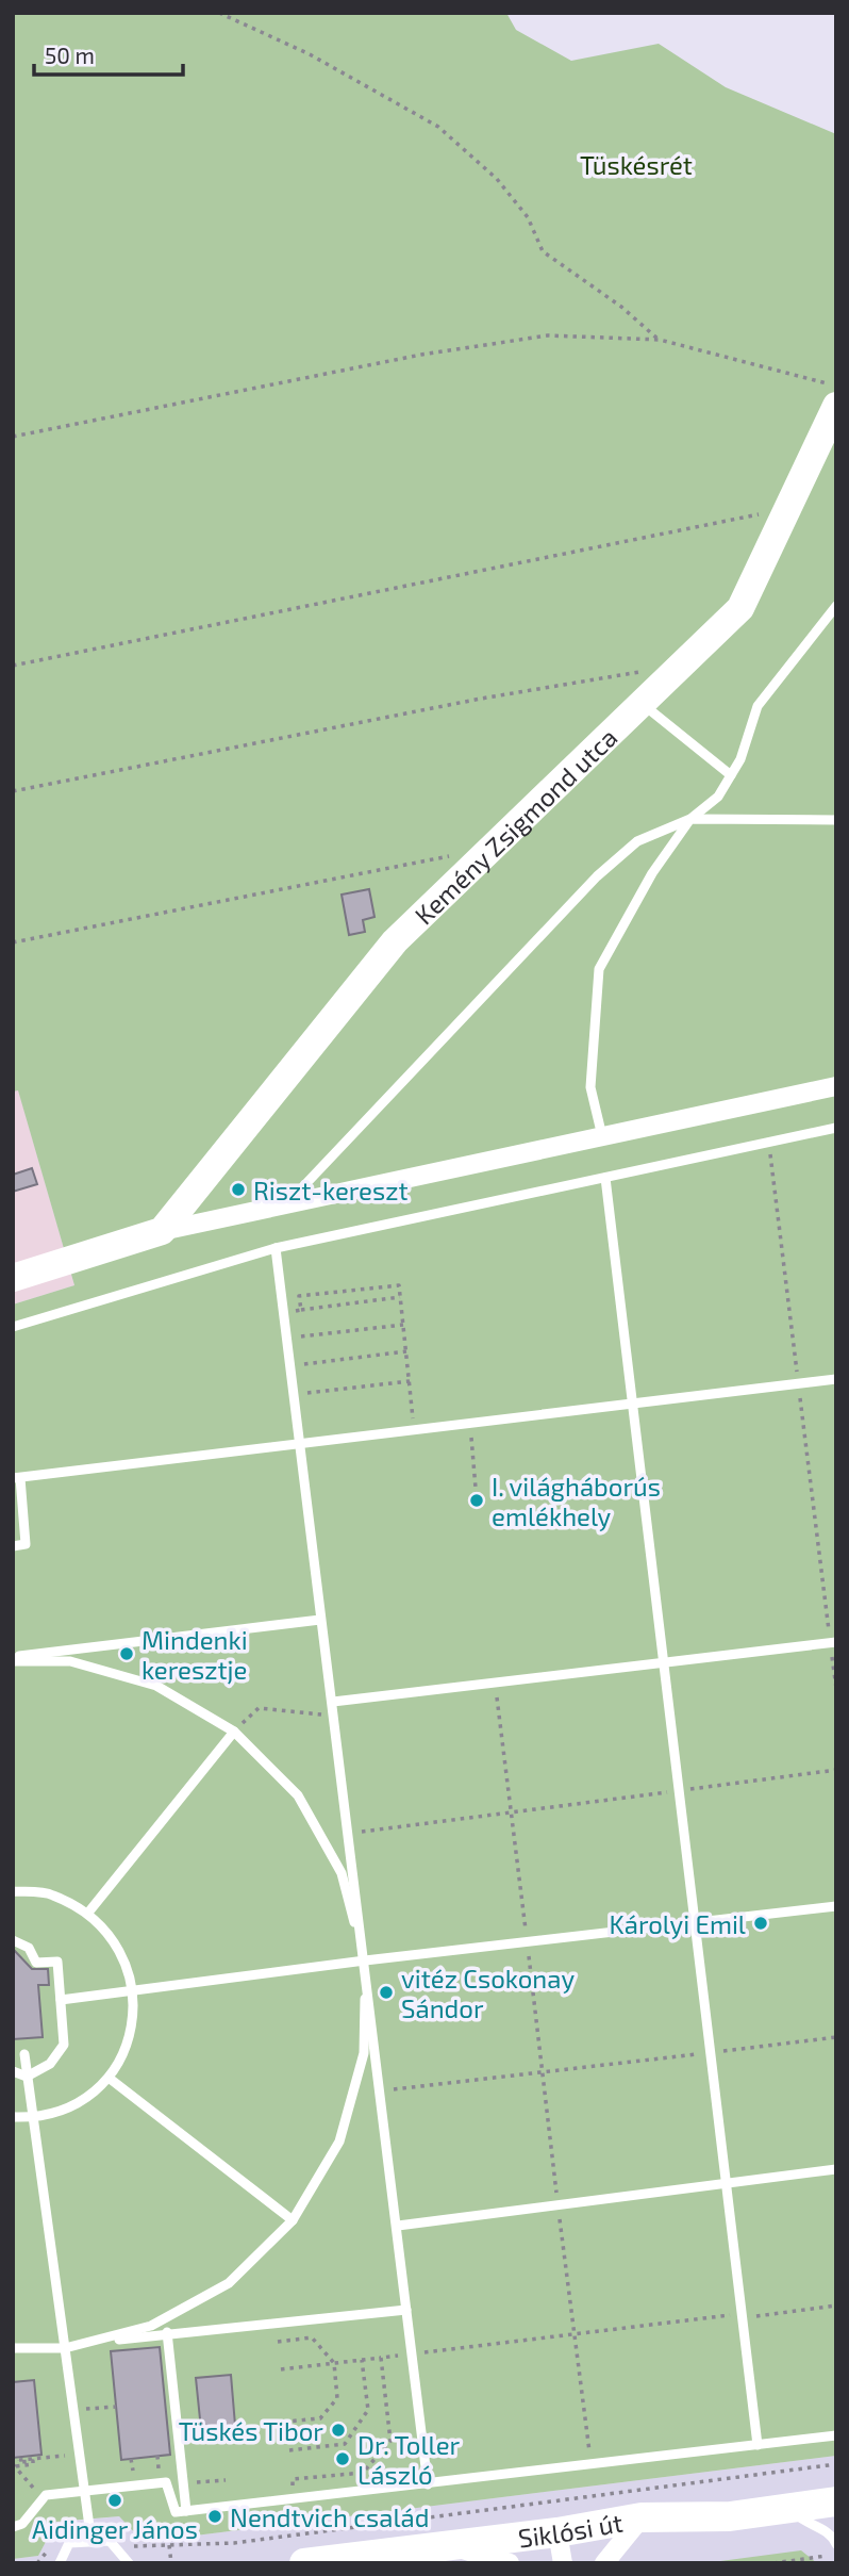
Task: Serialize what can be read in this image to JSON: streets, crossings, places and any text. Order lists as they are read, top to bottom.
{
  "streets": {
    "main road": ["Siklósi út"],
    "street": ["Kemény Zsigmond utca"]
  },
  "parks": ["Tüskésrét"],
  "places": [
    "Riszt-kereszt",
    "I. világháborús emlékhely",
    "Mindenki keresztje",
    "Károlyi Emil",
    "vitéz Csokonay Sándor",
    "Tüskés Tibor",
    "Dr. Toller László",
    "Aidinger János",
    "Nendtvich család"
  ],
  "scale_bar": "50 m"
}
